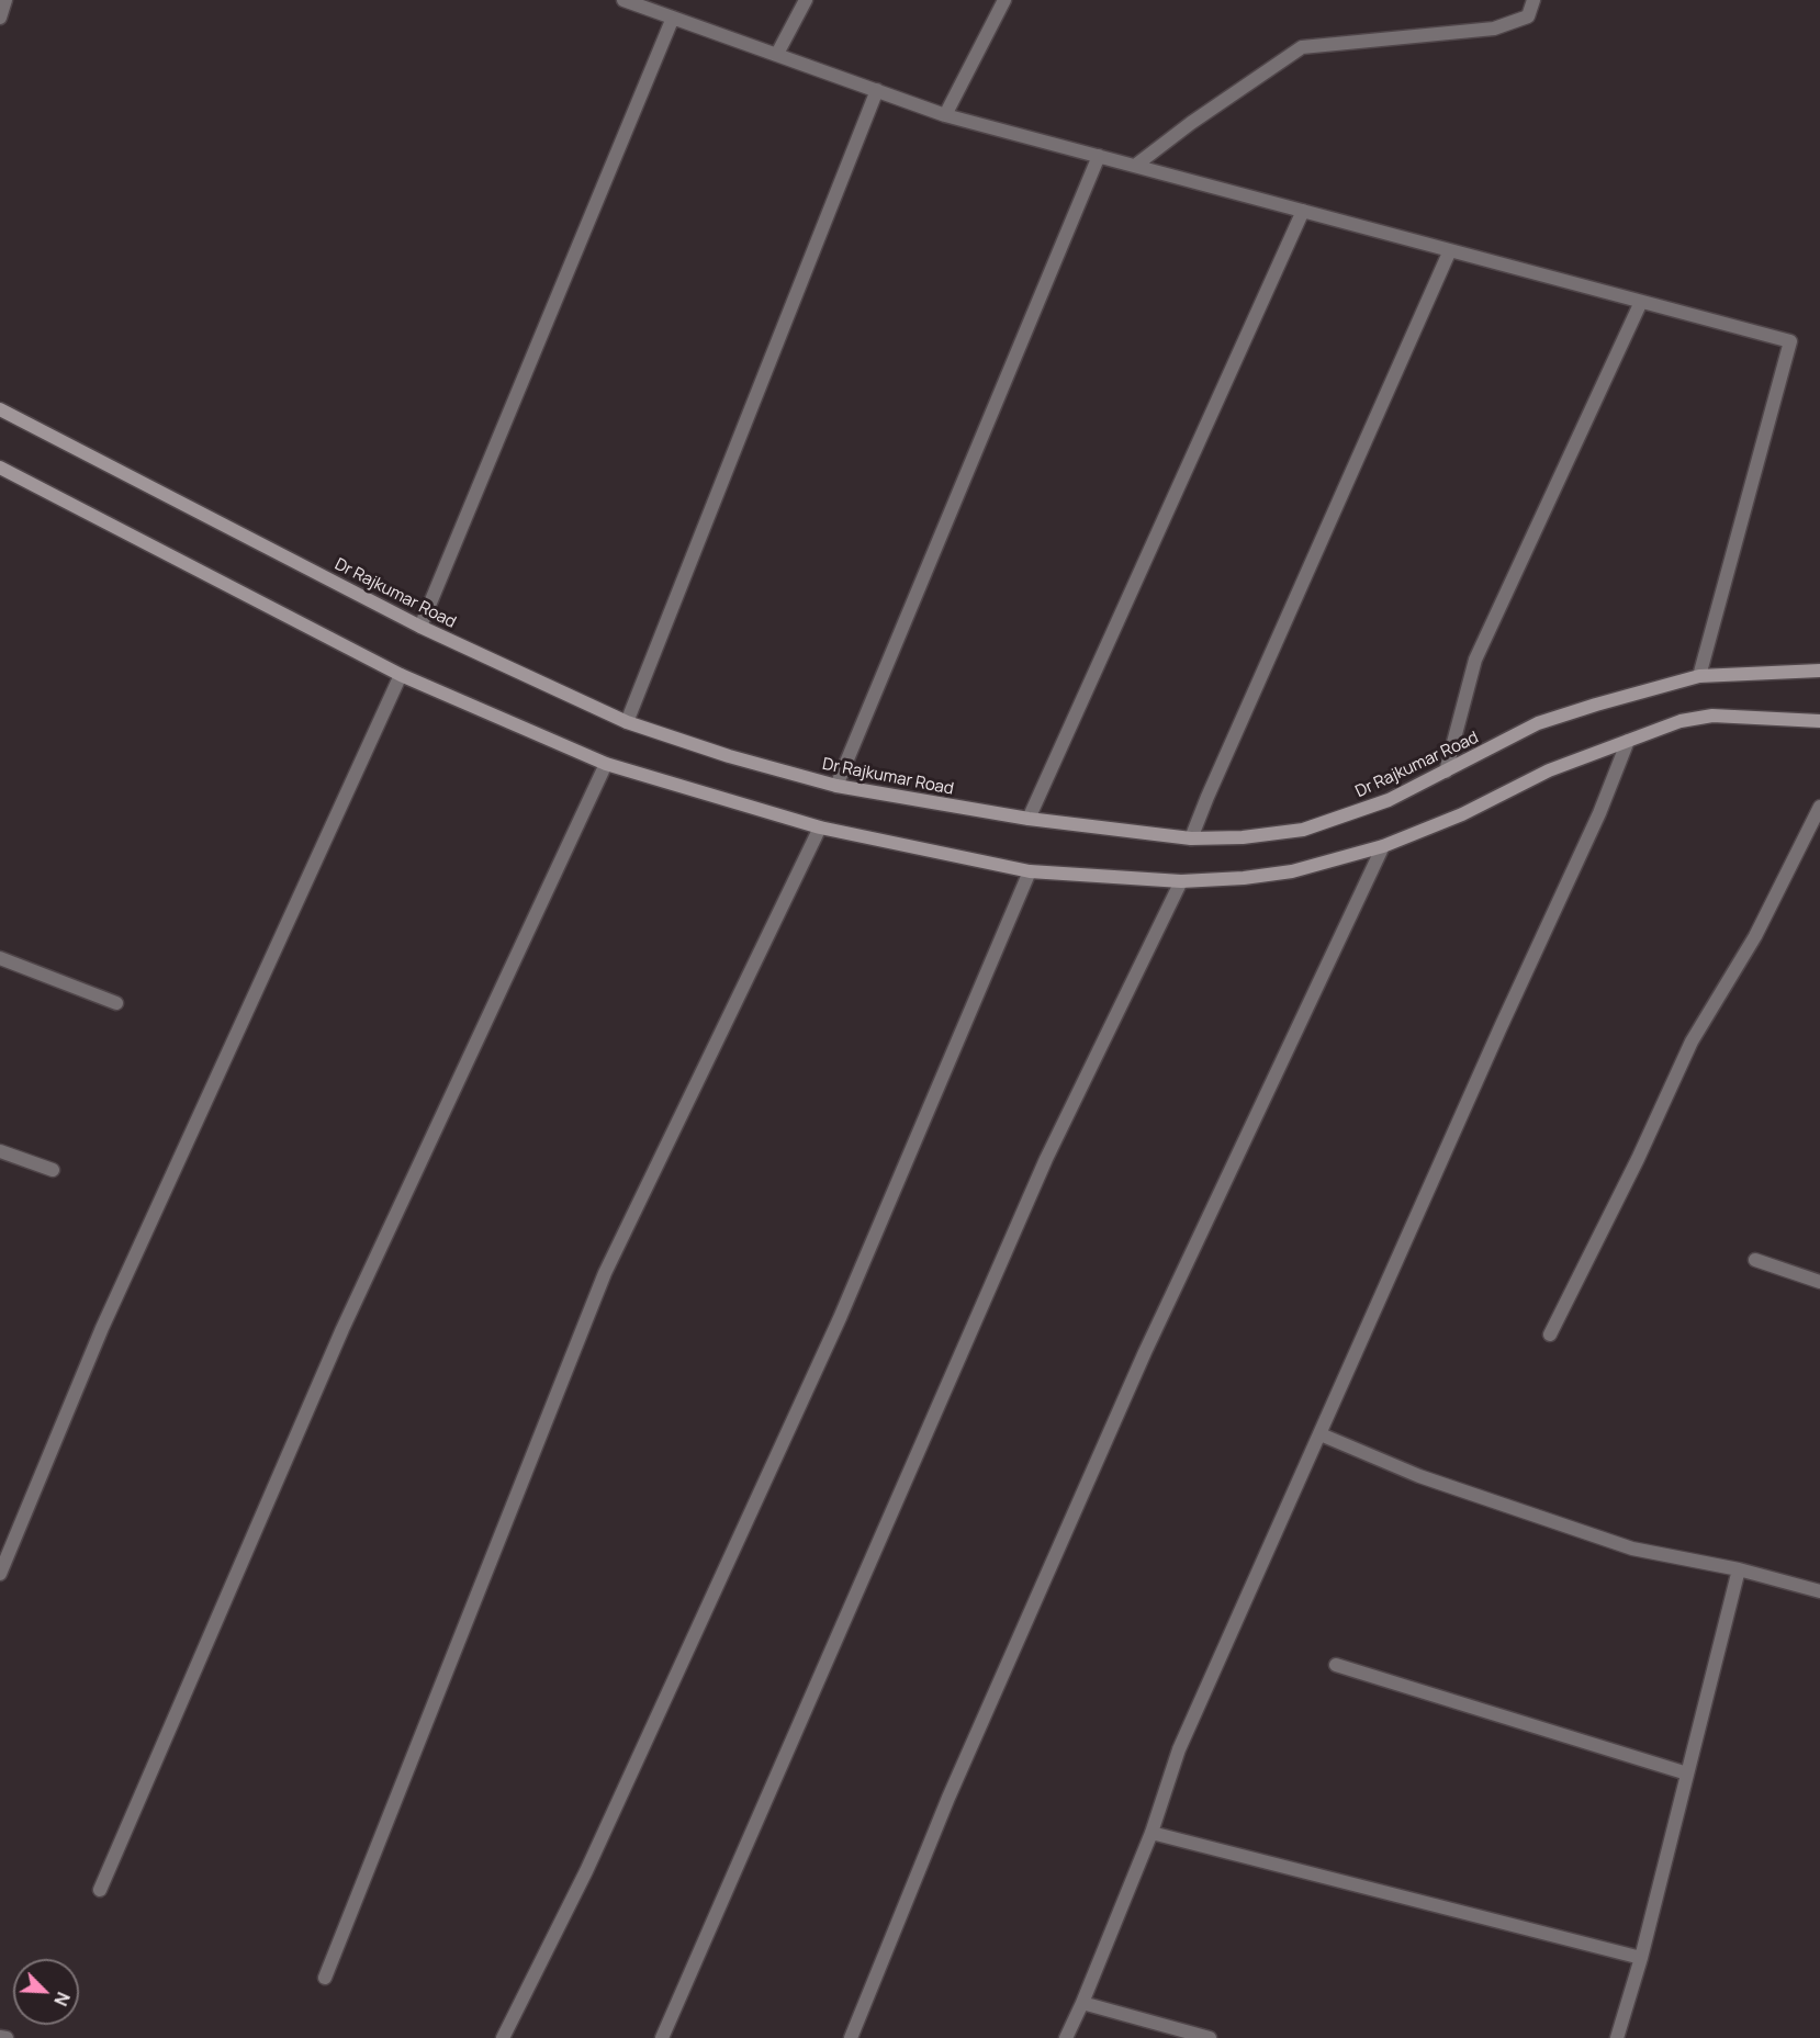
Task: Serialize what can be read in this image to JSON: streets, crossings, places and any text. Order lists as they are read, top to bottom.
{
  "streets": {
    "main road": ["Dr Rajkumar Road"]
  },
  "north": "bottom right"
}
